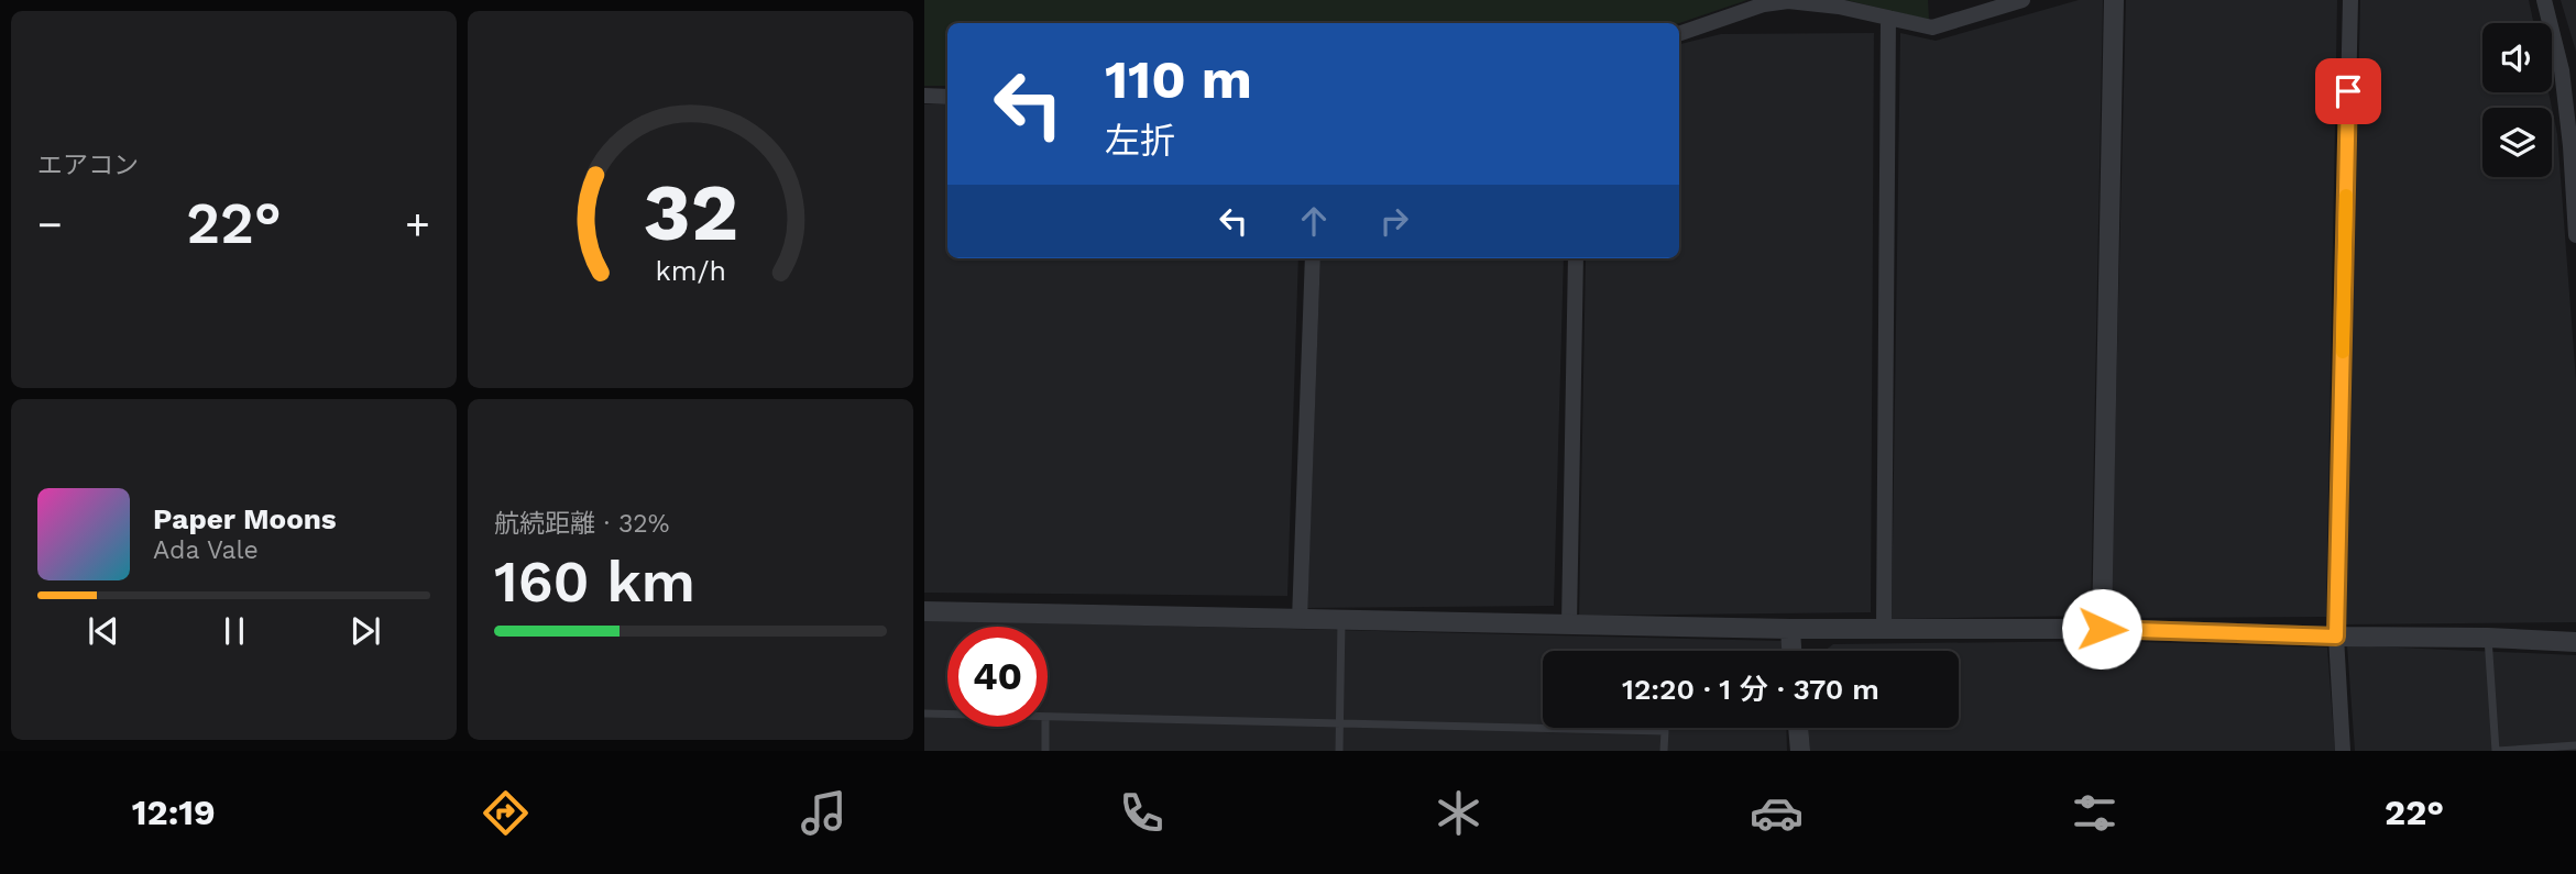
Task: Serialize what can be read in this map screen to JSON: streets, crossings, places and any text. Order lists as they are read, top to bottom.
{
  "page": {
    "tile": [
      "エアコン",
      ["航続距離 · 32%", "160 km"]
    ],
    "turn": ["110 m", "左折"],
    "heat": ["−", "22°", "+"],
    "song": ["Paper Moons", "Ada Vale"],
    "limit": "40",
    "trip": "12:20 · 1 分 · 370 m",
    "tabs": ["12:19", "22°"],
    "gauge": ["32", "km/h"]
  }
}
